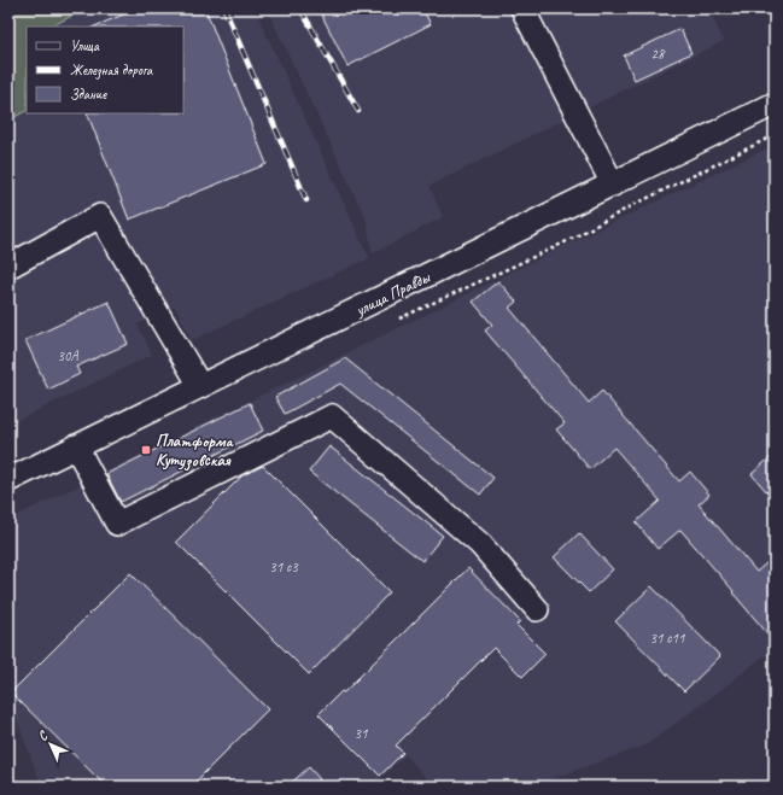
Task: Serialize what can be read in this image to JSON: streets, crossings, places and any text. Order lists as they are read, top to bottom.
{
  "streets": {
    "street": ["улица Правды"]
  },
  "places": {
    "transit": ["Платформа Кутузовская"]
  },
  "house_numbers": [
    "28",
    "30А",
    "31 с3",
    "31 с11",
    "31"
  ],
  "legend": ["Улица", "Железная дорога", "Здание"],
  "north": "top left"
}
